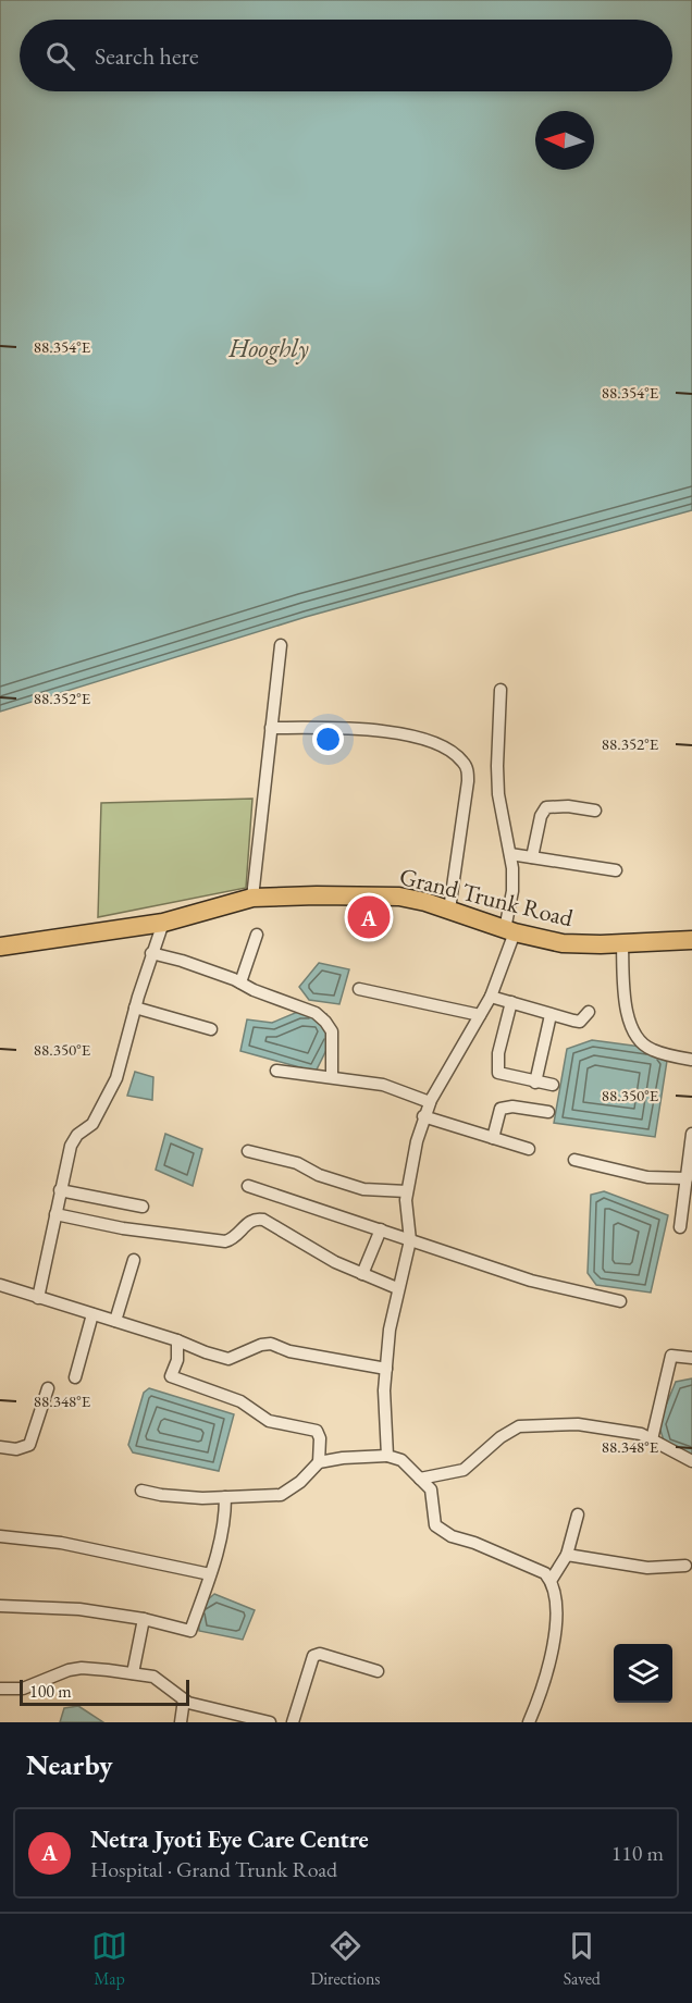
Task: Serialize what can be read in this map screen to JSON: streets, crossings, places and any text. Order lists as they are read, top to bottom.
{
  "streets": {
    "main road": ["Grand Trunk Road"]
  },
  "water": ["Hooghly"],
  "scale_bar": "100 m",
  "north": "left",
  "page": {
    "search": "Search here",
    "pins": "A",
    "scale": "100 m",
    "heading": "Nearby",
    "list": [
      {
        "mark": "A",
        "name": "Netra Jyoti Eye Care Centre",
        "note": "Hospital · Grand Trunk Road",
        "value": "110 m"
      }
    ],
    "nav": ["Map", "Directions", "Saved"]
  },
  "coordinates": [
    "88.354°E",
    "88.352°E",
    "88.350°E",
    "88.348°E"
  ]
}
